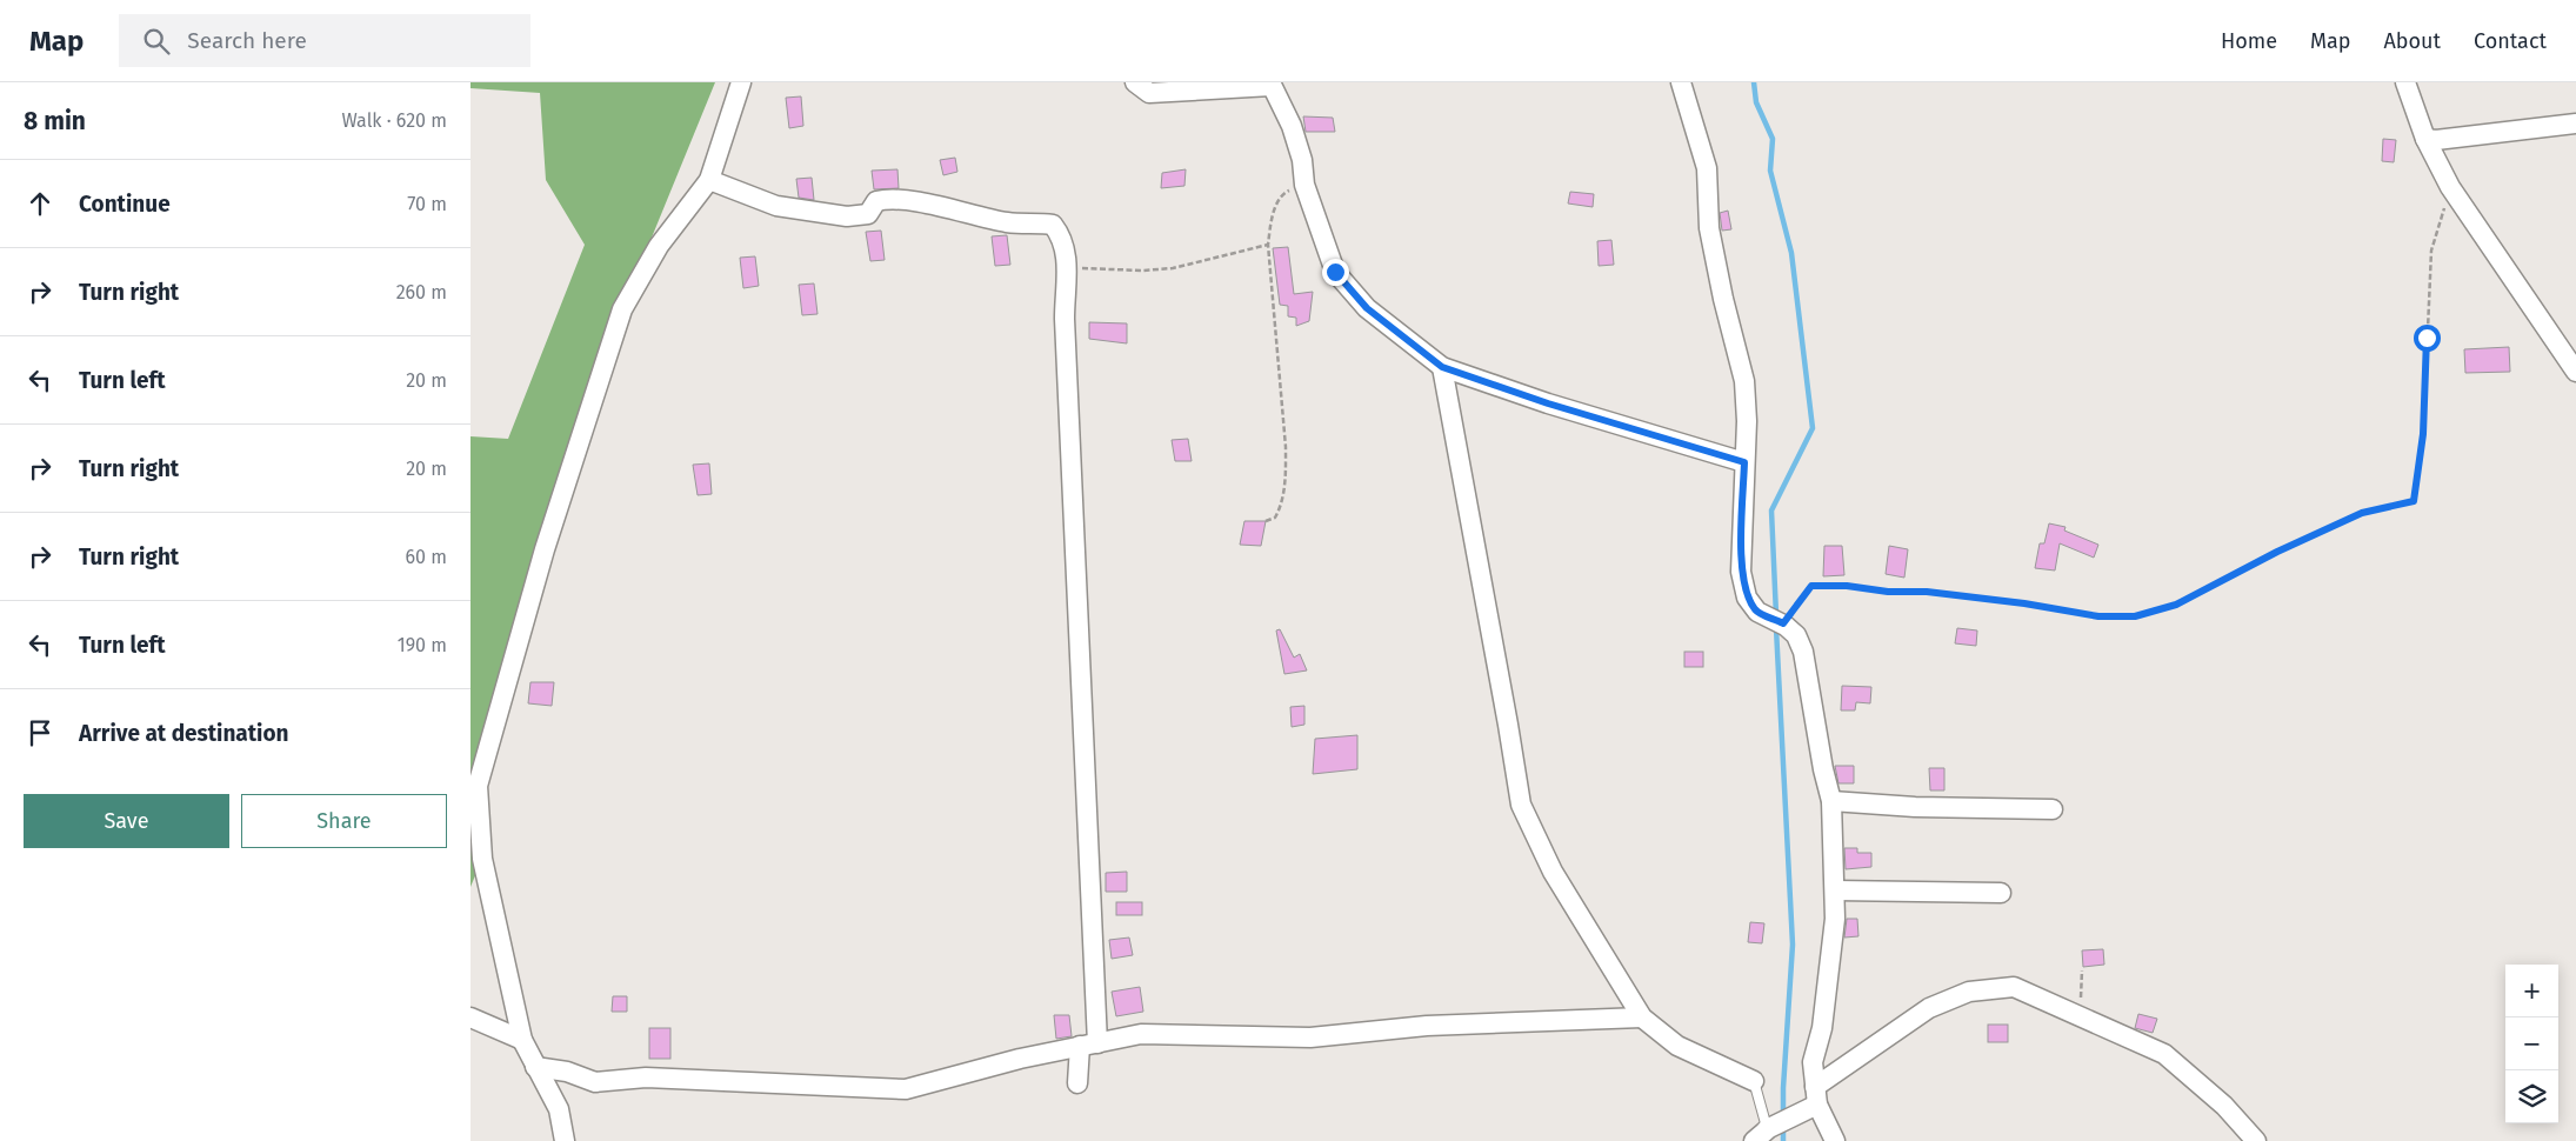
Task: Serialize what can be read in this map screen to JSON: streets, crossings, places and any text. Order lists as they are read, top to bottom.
{
  "page": {
    "header": "Map",
    "search": "Search here",
    "nav": [
      "Home",
      "Map",
      "About",
      "Contact"
    ],
    "heading": ["8 min", "Walk · 620 m"],
    "list": [
      ["Continue", "70 m"],
      ["Turn right", "260 m"],
      ["Turn left", "20 m"],
      ["Turn right", "20 m"],
      ["Turn right", "60 m"],
      ["Turn left", "190 m"],
      "Arrive at destination"
    ],
    "buttons": ["Save", "Share"],
    "map_buttons": ["+", "−"]
  }
}
